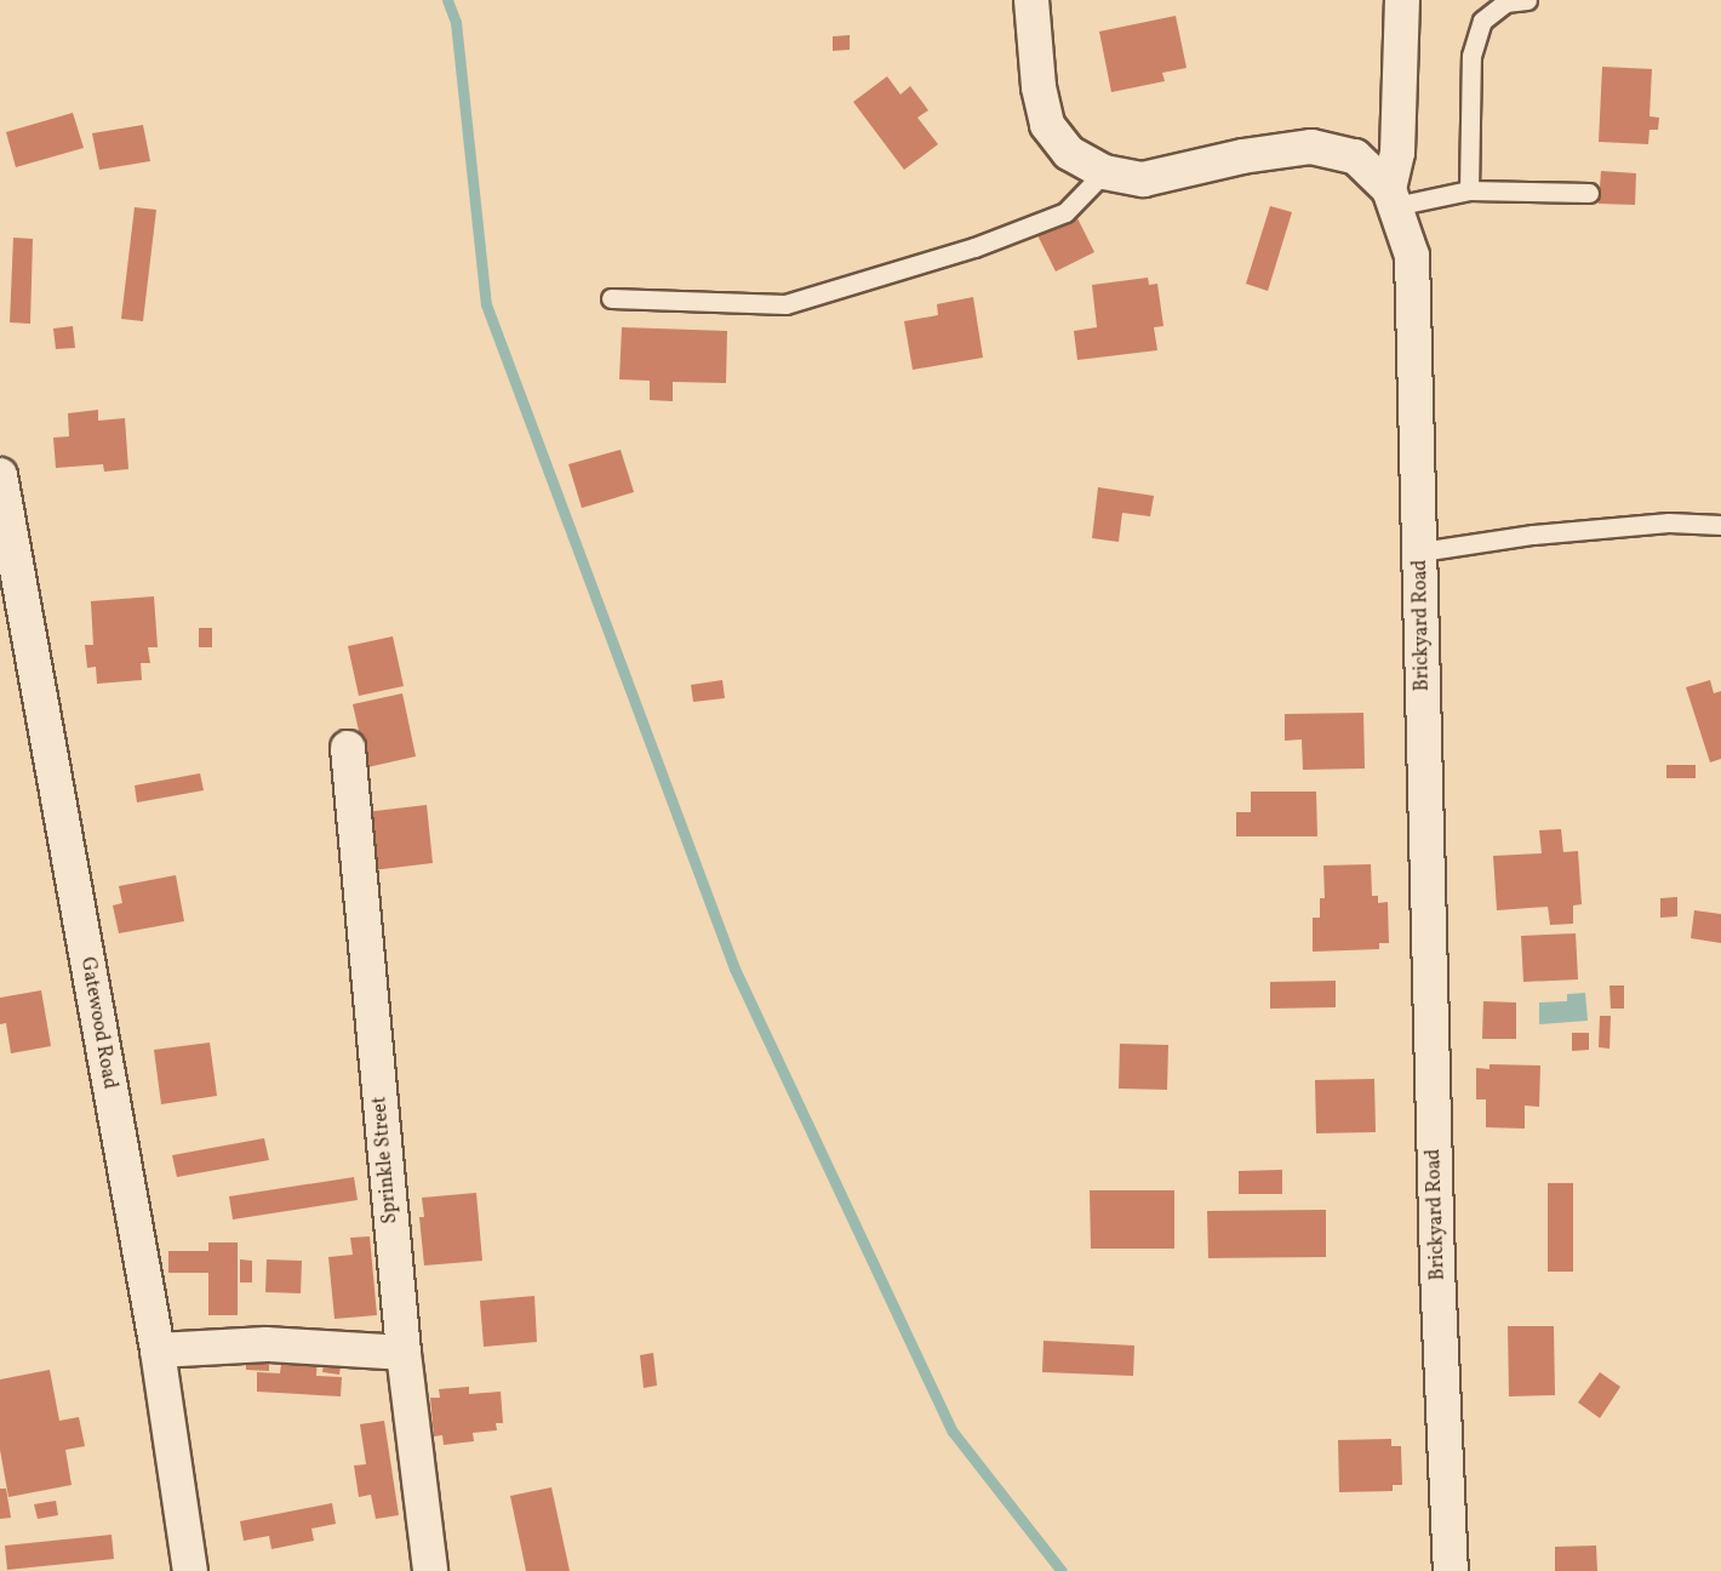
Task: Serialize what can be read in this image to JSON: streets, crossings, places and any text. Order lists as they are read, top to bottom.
{
  "streets": {
    "street": ["Brickyard Road", "Gatewood Road", "Sprinkle Street"]
  }
}
